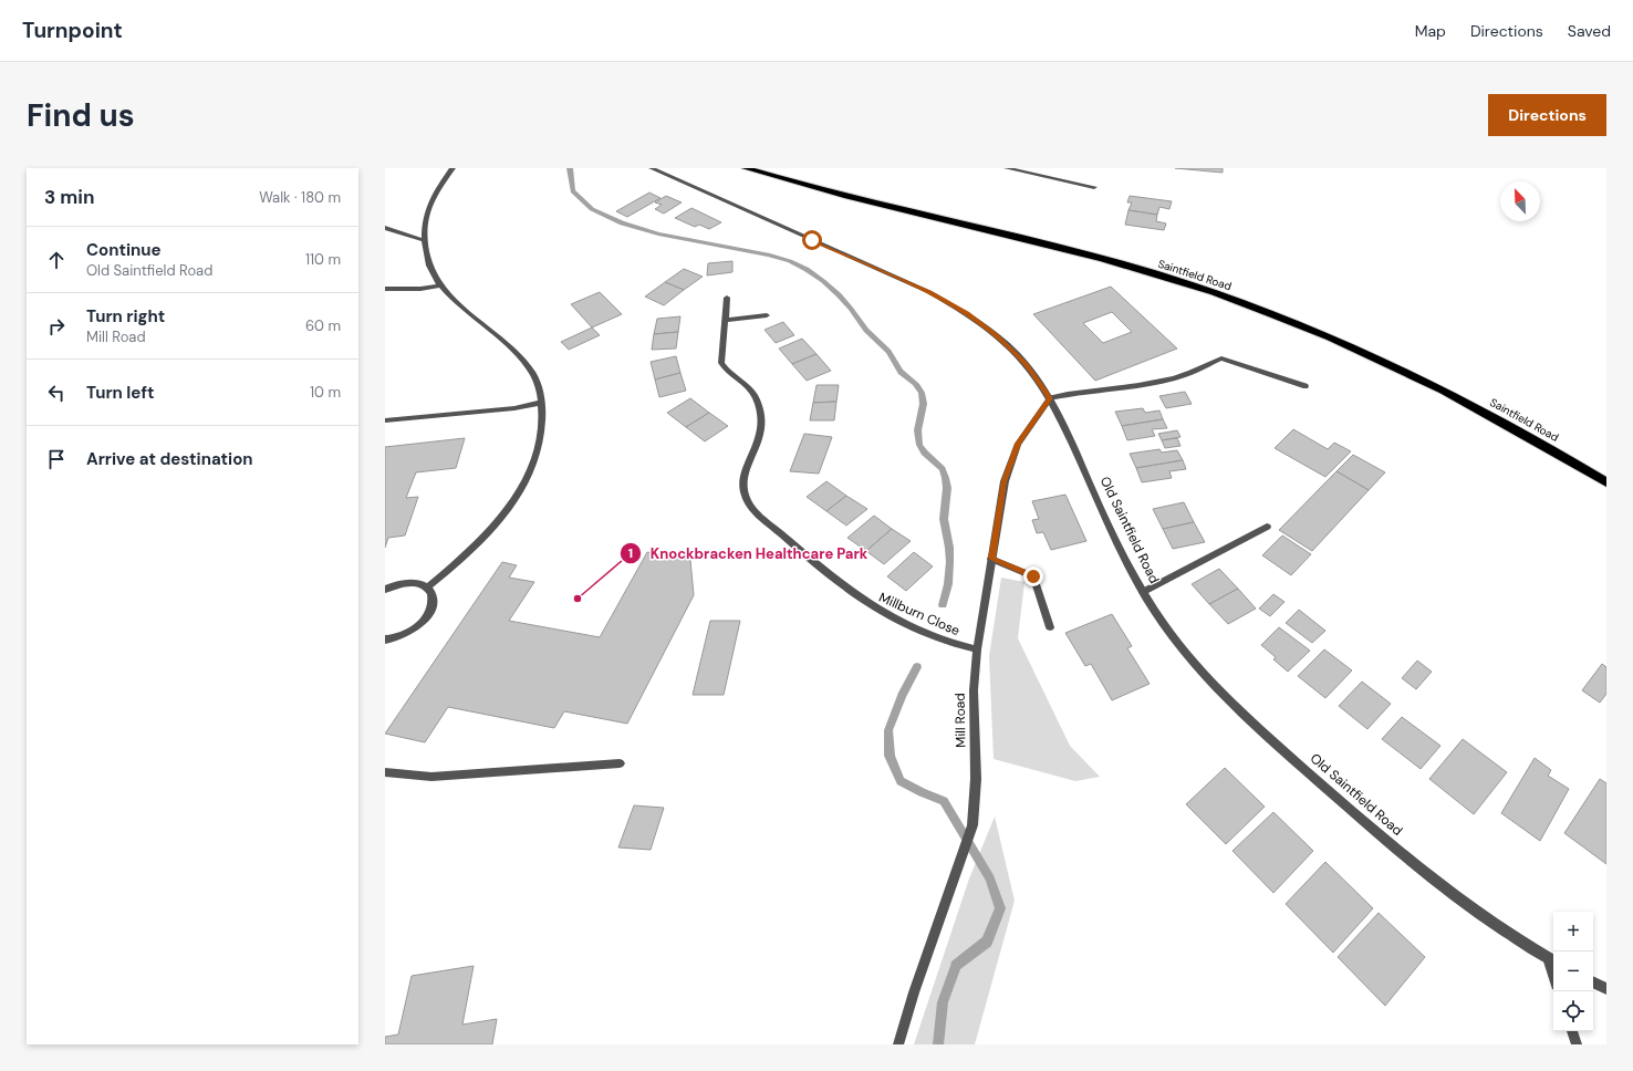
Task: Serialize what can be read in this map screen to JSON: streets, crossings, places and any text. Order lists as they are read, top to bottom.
{
  "streets": {
    "highway": ["Saintfield Road"],
    "street": ["Old Saintfield Road", "Millburn Close", "Mill Road"]
  },
  "crossings": [
    ["Old Saintfield Road", "Mill Road"],
    ["Millburn Close", "Mill Road"]
  ],
  "places": ["Knockbracken Healthcare Park"],
  "north": "top left",
  "page": {
    "header": "Turnpoint",
    "nav": ["Map", "Directions", "Saved"],
    "buttons": "Directions",
    "title": "Find us",
    "heading": ["3 min", "Walk · 180 m"],
    "list": [
      ["Continue", "Old Saintfield Road", "110 m"],
      ["Turn right", "Mill Road", "60 m"],
      ["Turn left", "10 m"],
      "Arrive at destination"
    ],
    "map_buttons": ["+", "−"]
  }
}
